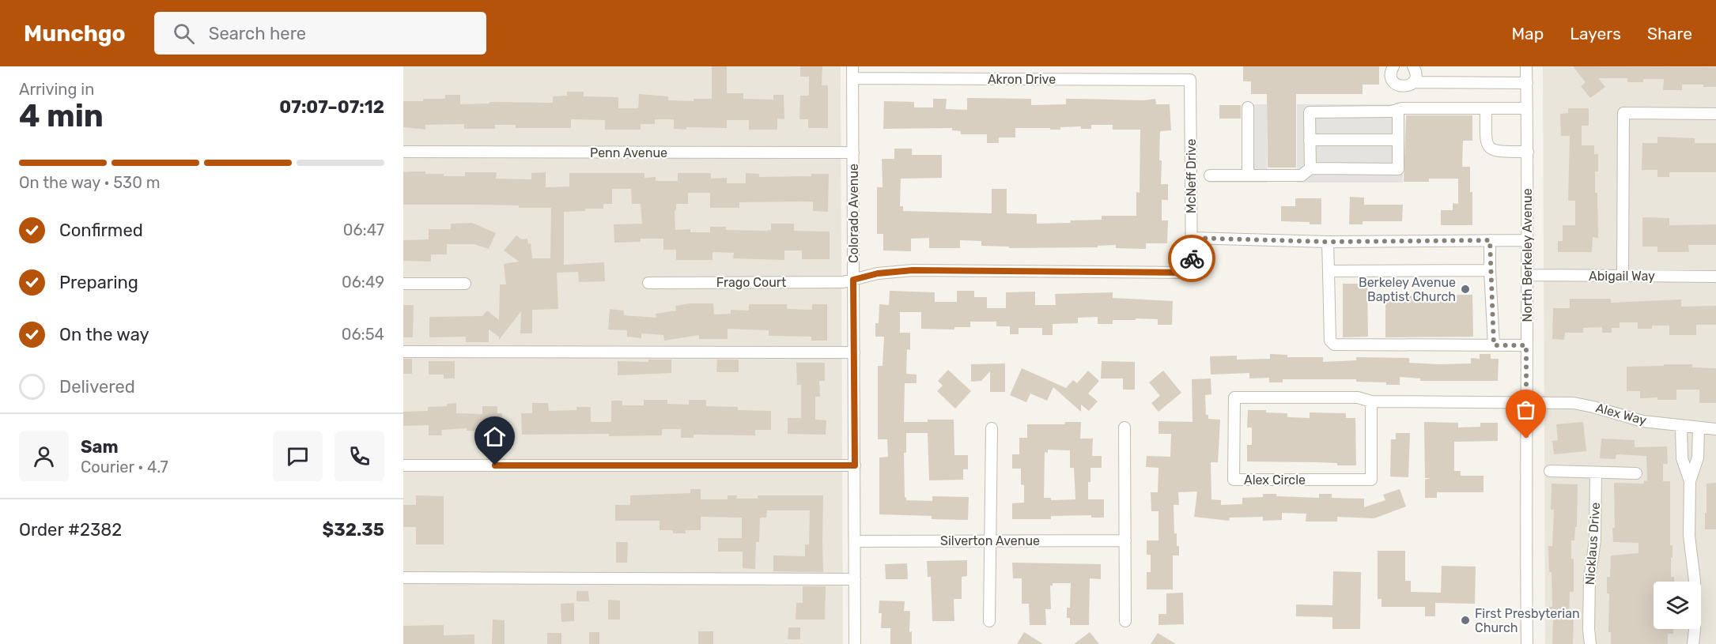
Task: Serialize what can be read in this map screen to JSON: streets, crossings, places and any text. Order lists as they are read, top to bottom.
{
  "streets": {
    "street": [
      "Akron Drive",
      "Penn Avenue",
      "McNeff Drive",
      "Colorado Avenue",
      "North Berkeley Avenue",
      "Abigail Way",
      "Frago Court",
      "Alex Way",
      "Alex Circle",
      "Silverton Avenue",
      "Nicklaus Drive"
    ]
  },
  "crossings": [
    ["Akron Drive", "McNeff Drive"],
    ["Akron Drive", "Colorado Avenue"],
    ["Penn Avenue", "Colorado Avenue"],
    ["McNeff Drive", "Frago Court"],
    ["Colorado Avenue", "Frago Court"],
    ["Colorado Avenue", "Silverton Avenue"],
    ["North Berkeley Avenue", "Abigail Way"],
    ["North Berkeley Avenue", "Alex Way"],
    ["North Berkeley Avenue", "Alex Circle"],
    ["Alex Way", "Alex Circle"]
  ],
  "places": ["Berkeley Avenue Baptist Church", "First Presbyterian Church"],
  "page": {
    "header": "Munchgo",
    "search": "Search here",
    "nav": ["Map", "Layers", "Share"],
    "heading": ["4 min", "Arriving in", "07:07–07:12"],
    "panel": [
      "Sam",
      "Courier · 4.7",
      "Order #2382",
      "$32.35"
    ],
    "bar": "On the way · 530 m",
    "list": [
      ["Confirmed", "06:47"],
      ["Preparing", "06:49"],
      ["On the way", "06:54"],
      "Delivered"
    ]
  }
}
